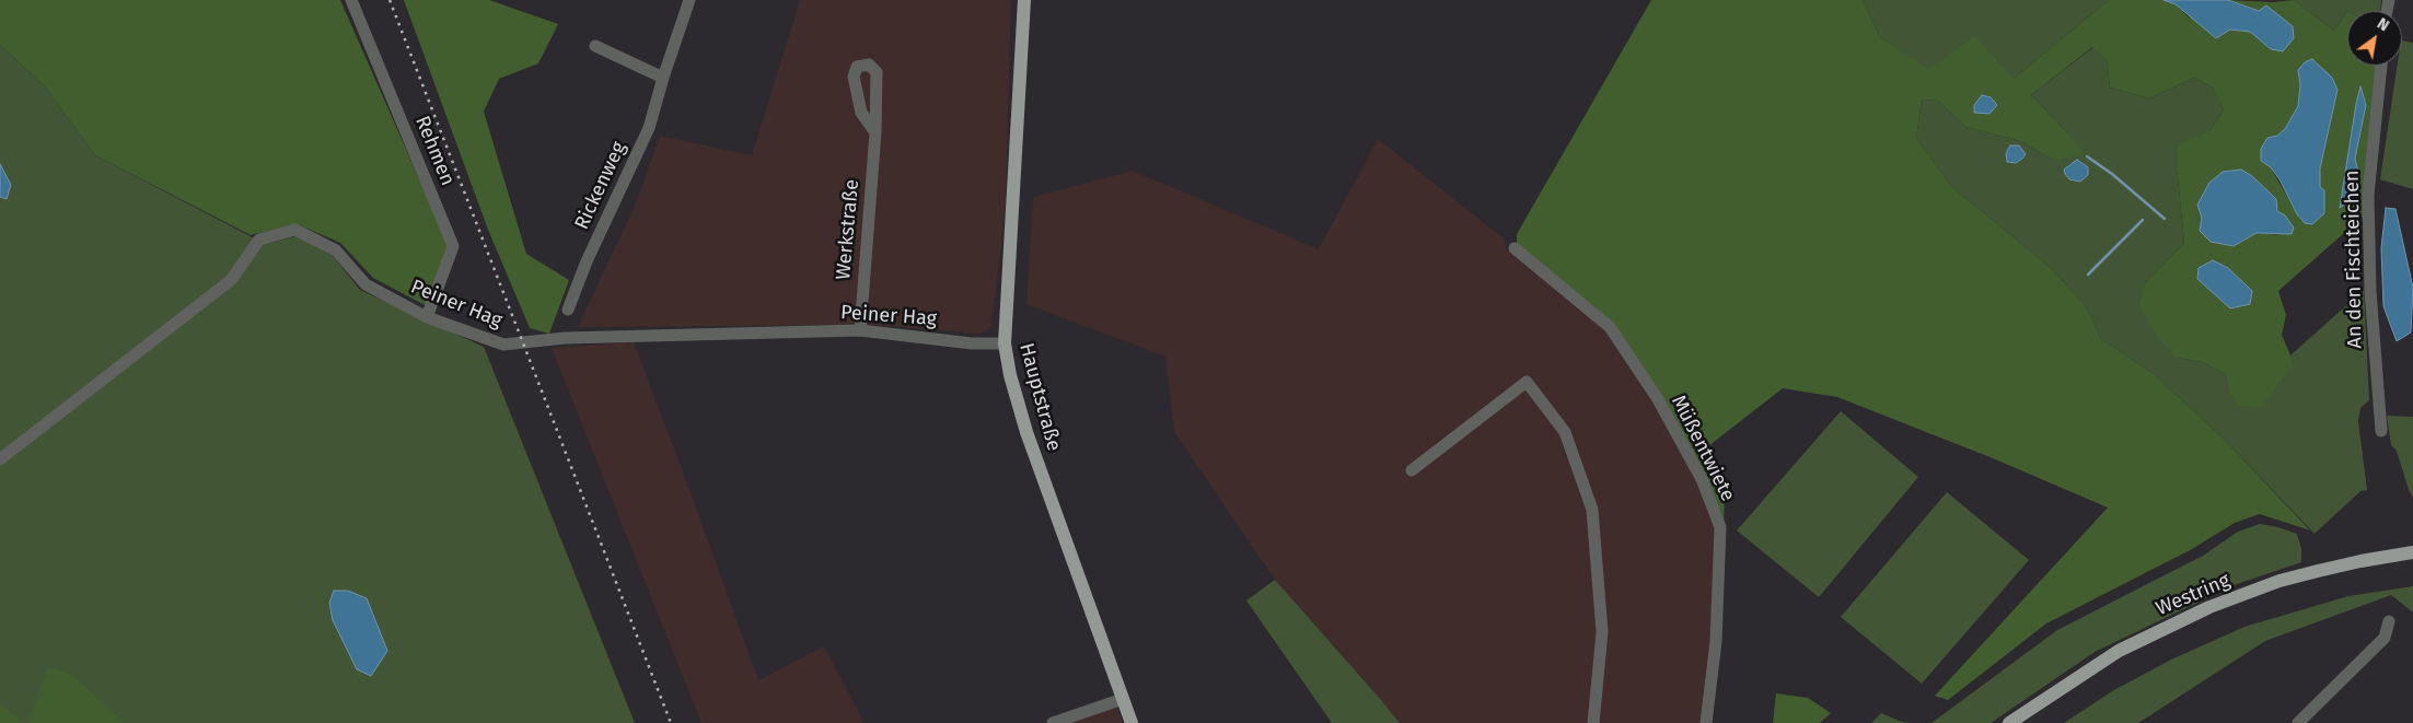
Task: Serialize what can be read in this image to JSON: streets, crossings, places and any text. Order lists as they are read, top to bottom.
{
  "streets": {
    "main road": ["Hauptstraße", "Westring"],
    "street": [
      "Rehmen",
      "Rickenweg",
      "Werkstraße",
      "An den Fischteichen",
      "Peiner Hag",
      "Müßentwiete"
    ]
  },
  "crossings": [
    ["Rehmen", "Peiner Hag"],
    ["Werkstraße", "Peiner Hag"],
    ["Peiner Hag", "Hauptstraße"]
  ],
  "north": "top right"
}
